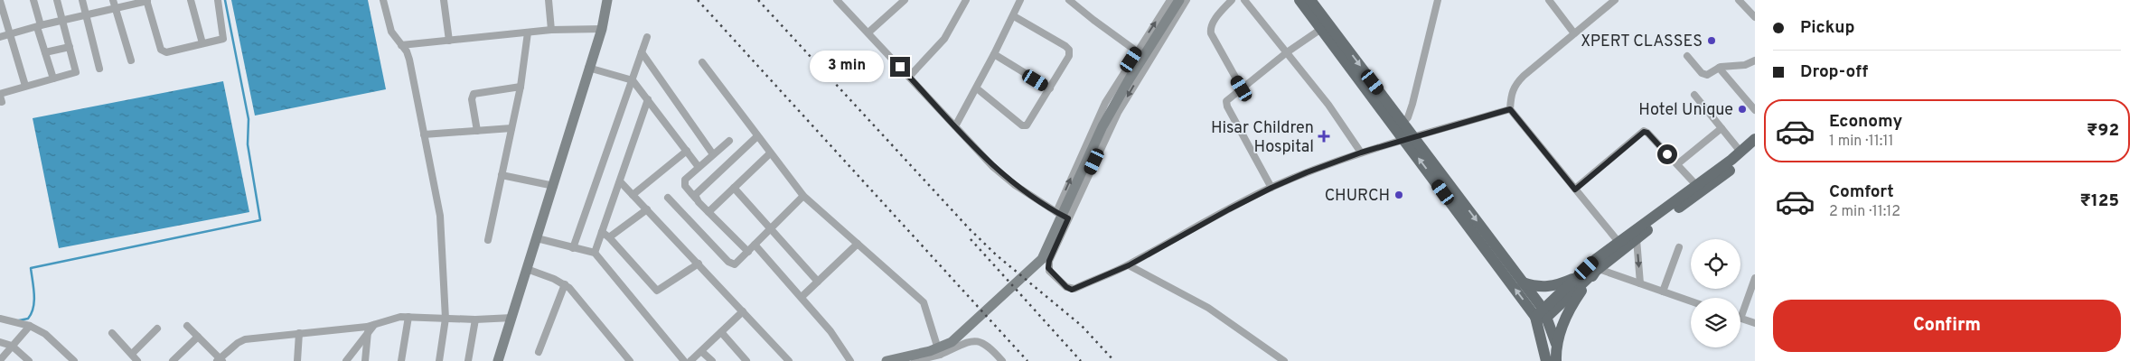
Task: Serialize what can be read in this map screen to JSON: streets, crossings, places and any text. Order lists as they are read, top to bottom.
{
  "places": {
    "other": ["XPERT CLASSES", "Hotel Unique", "CHURCH"],
    "health": ["Hisar Children Hospital"]
  },
  "page": {
    "banner": ["Pickup", "Drop-off"],
    "bubble": "3 min",
    "list": [
      {
        "name": "Economy",
        "note": "1 min · 11:11",
        "value": "₹92"
      },
      {
        "name": "Comfort",
        "note": "2 min · 11:12",
        "value": "₹125"
      }
    ],
    "buttons": "Confirm"
  }
}
